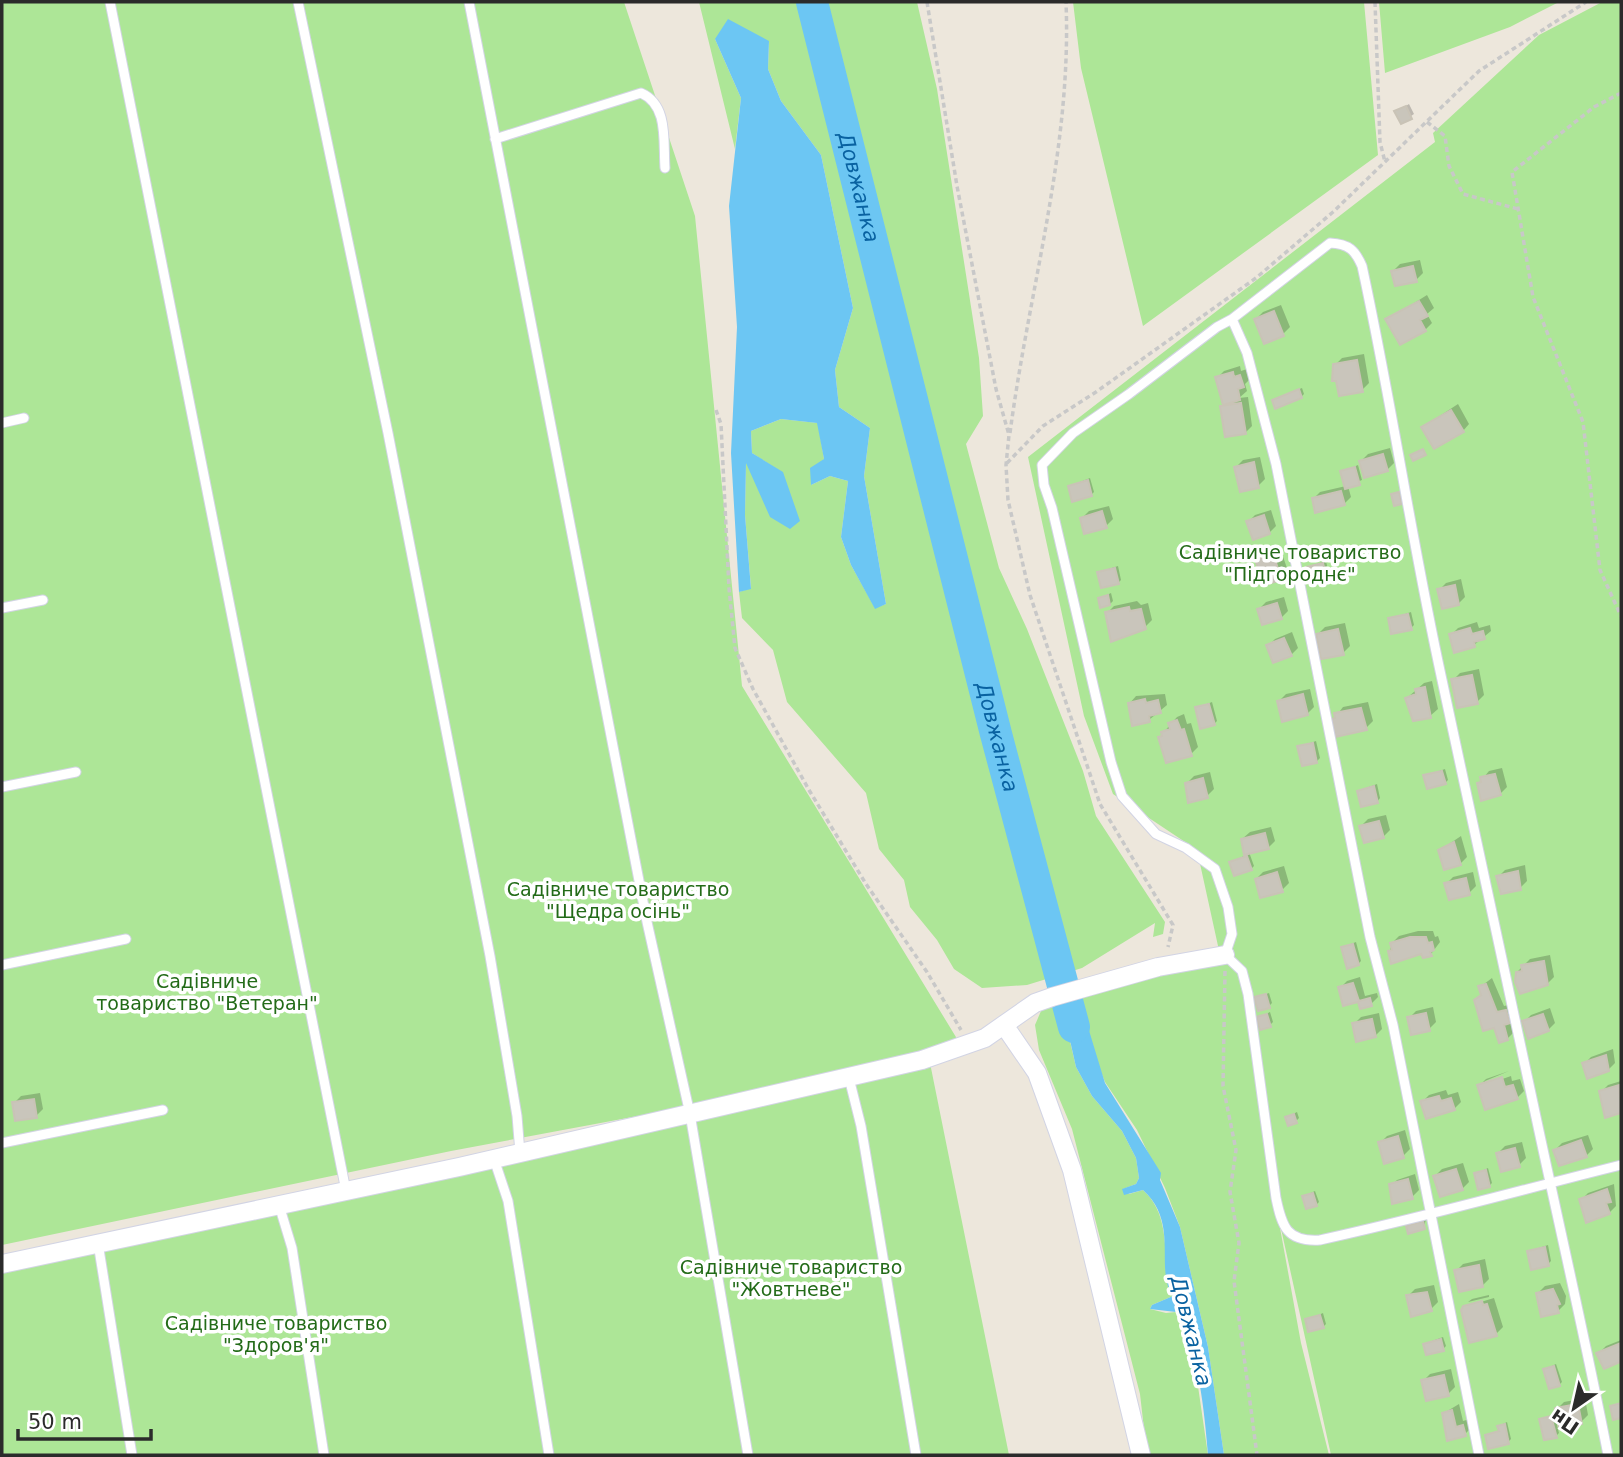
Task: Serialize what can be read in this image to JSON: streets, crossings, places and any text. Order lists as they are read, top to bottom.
{
  "water": ["Довжанка"],
  "parks": [
    "Садівниче товариство \"Підгороднє\"",
    "Садівниче товариство \"Щедра осінь\"",
    "Садівниче товариство \"Ветеран\"",
    "Садівниче товариство \"Жовтневе\"",
    "Садівниче товариство \"Здоров'я\""
  ],
  "scale_bar": "50 m",
  "north": "bottom left"
}
